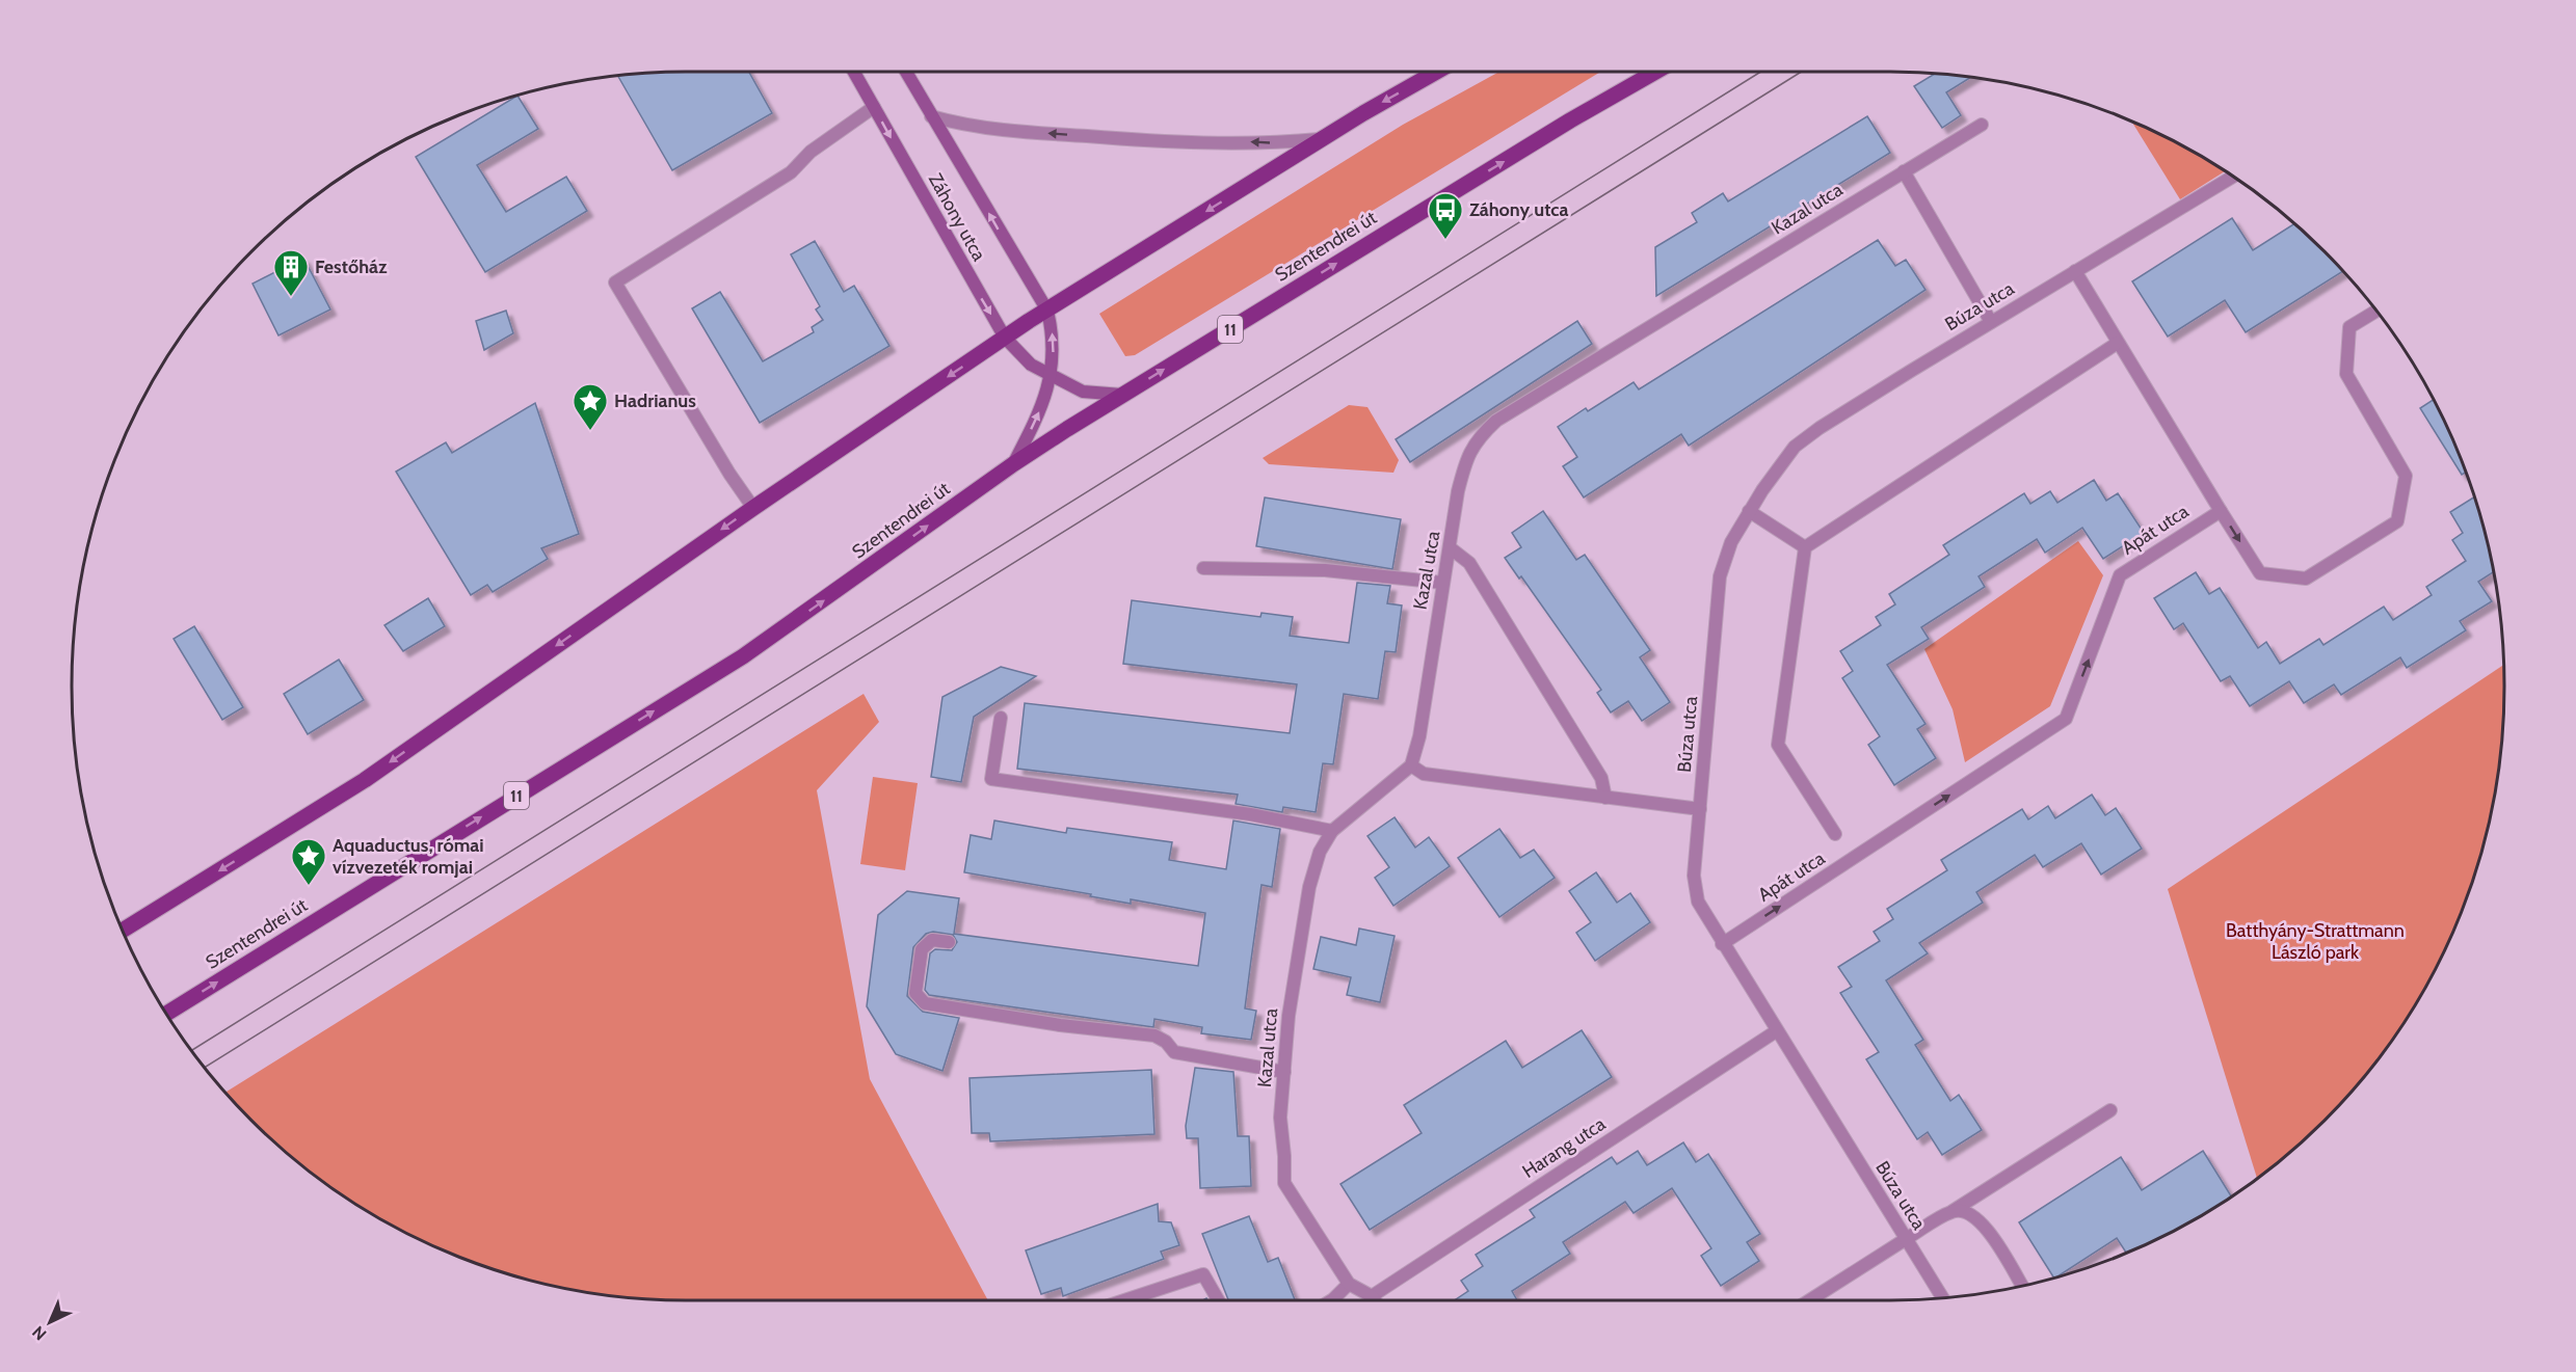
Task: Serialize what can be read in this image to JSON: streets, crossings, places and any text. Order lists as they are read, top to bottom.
{
  "streets": {
    "main road": ["Záhony utca", "Szentendrei út", "11"],
    "street": [
      "Kazal utca",
      "Búza utca",
      "Apát utca",
      "Harang utca"
    ]
  },
  "crossings": [
    ["Kazal utca", "Harang utca"],
    ["Záhony utca", "Szentendrei út"],
    ["Búza utca", "Apát utca"],
    ["Búza utca", "Harang utca"]
  ],
  "one_way": ["Apát utca"],
  "parks": ["Batthyány-Strattmann László park"],
  "places": {
    "bus stop": ["Záhony utca"],
    "building": ["Festőház"],
    "place": ["Hadrianus", "Aquaductus, római vízvezeték romjai"]
  },
  "north": "bottom left"
}
